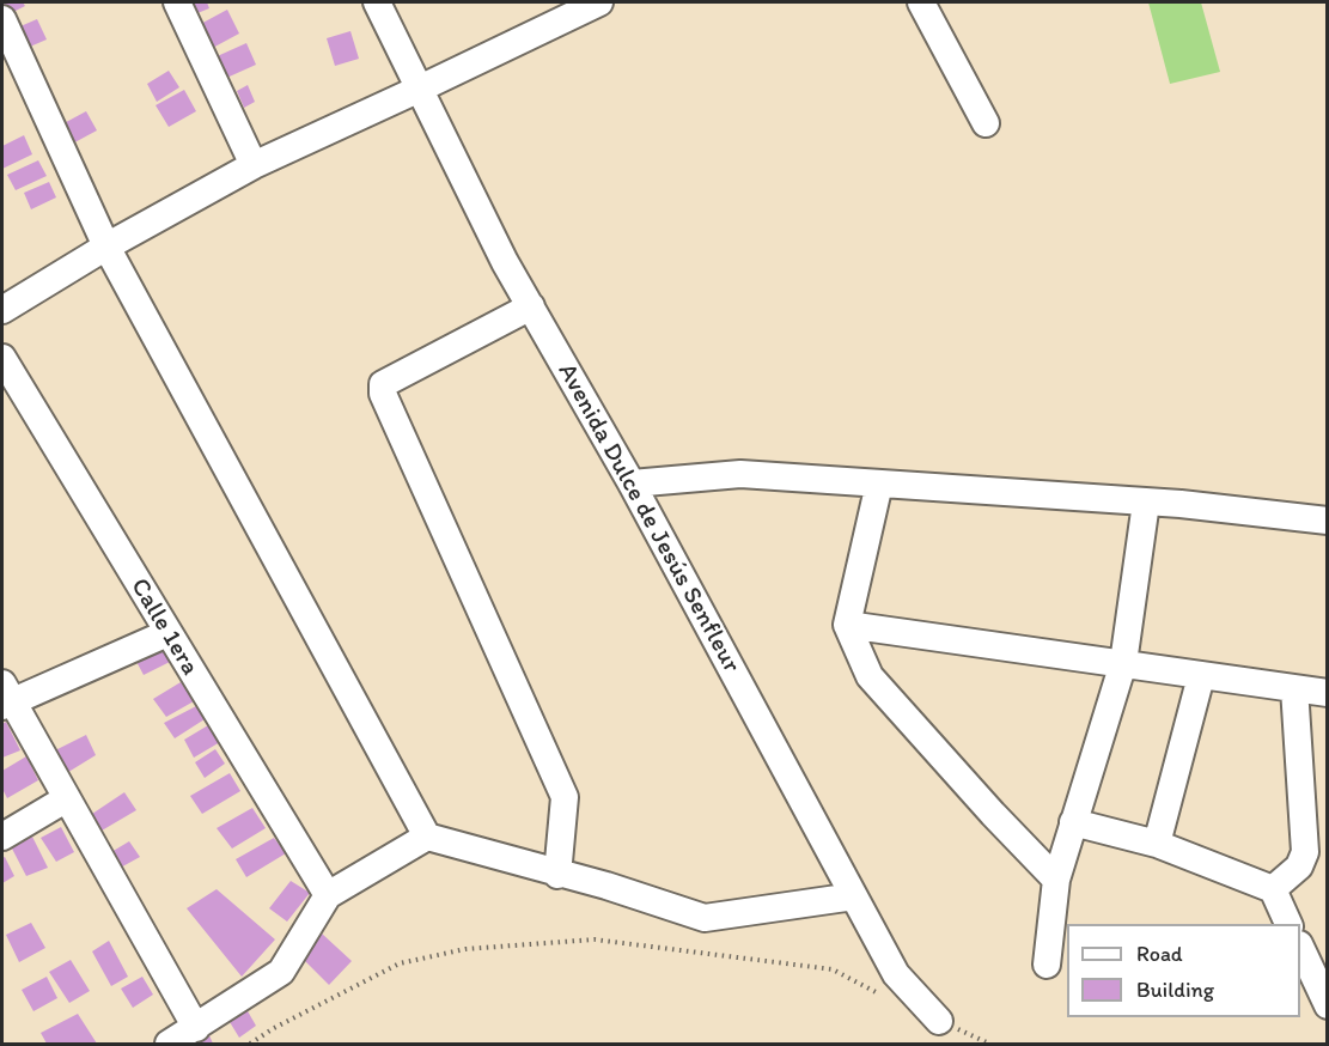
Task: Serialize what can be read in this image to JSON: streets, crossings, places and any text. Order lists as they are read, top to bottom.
{
  "streets": {
    "street": ["Avenida Dulce de Jesús Senfleur", "Calle 1era"]
  },
  "legend": ["Road", "Building"]
}
